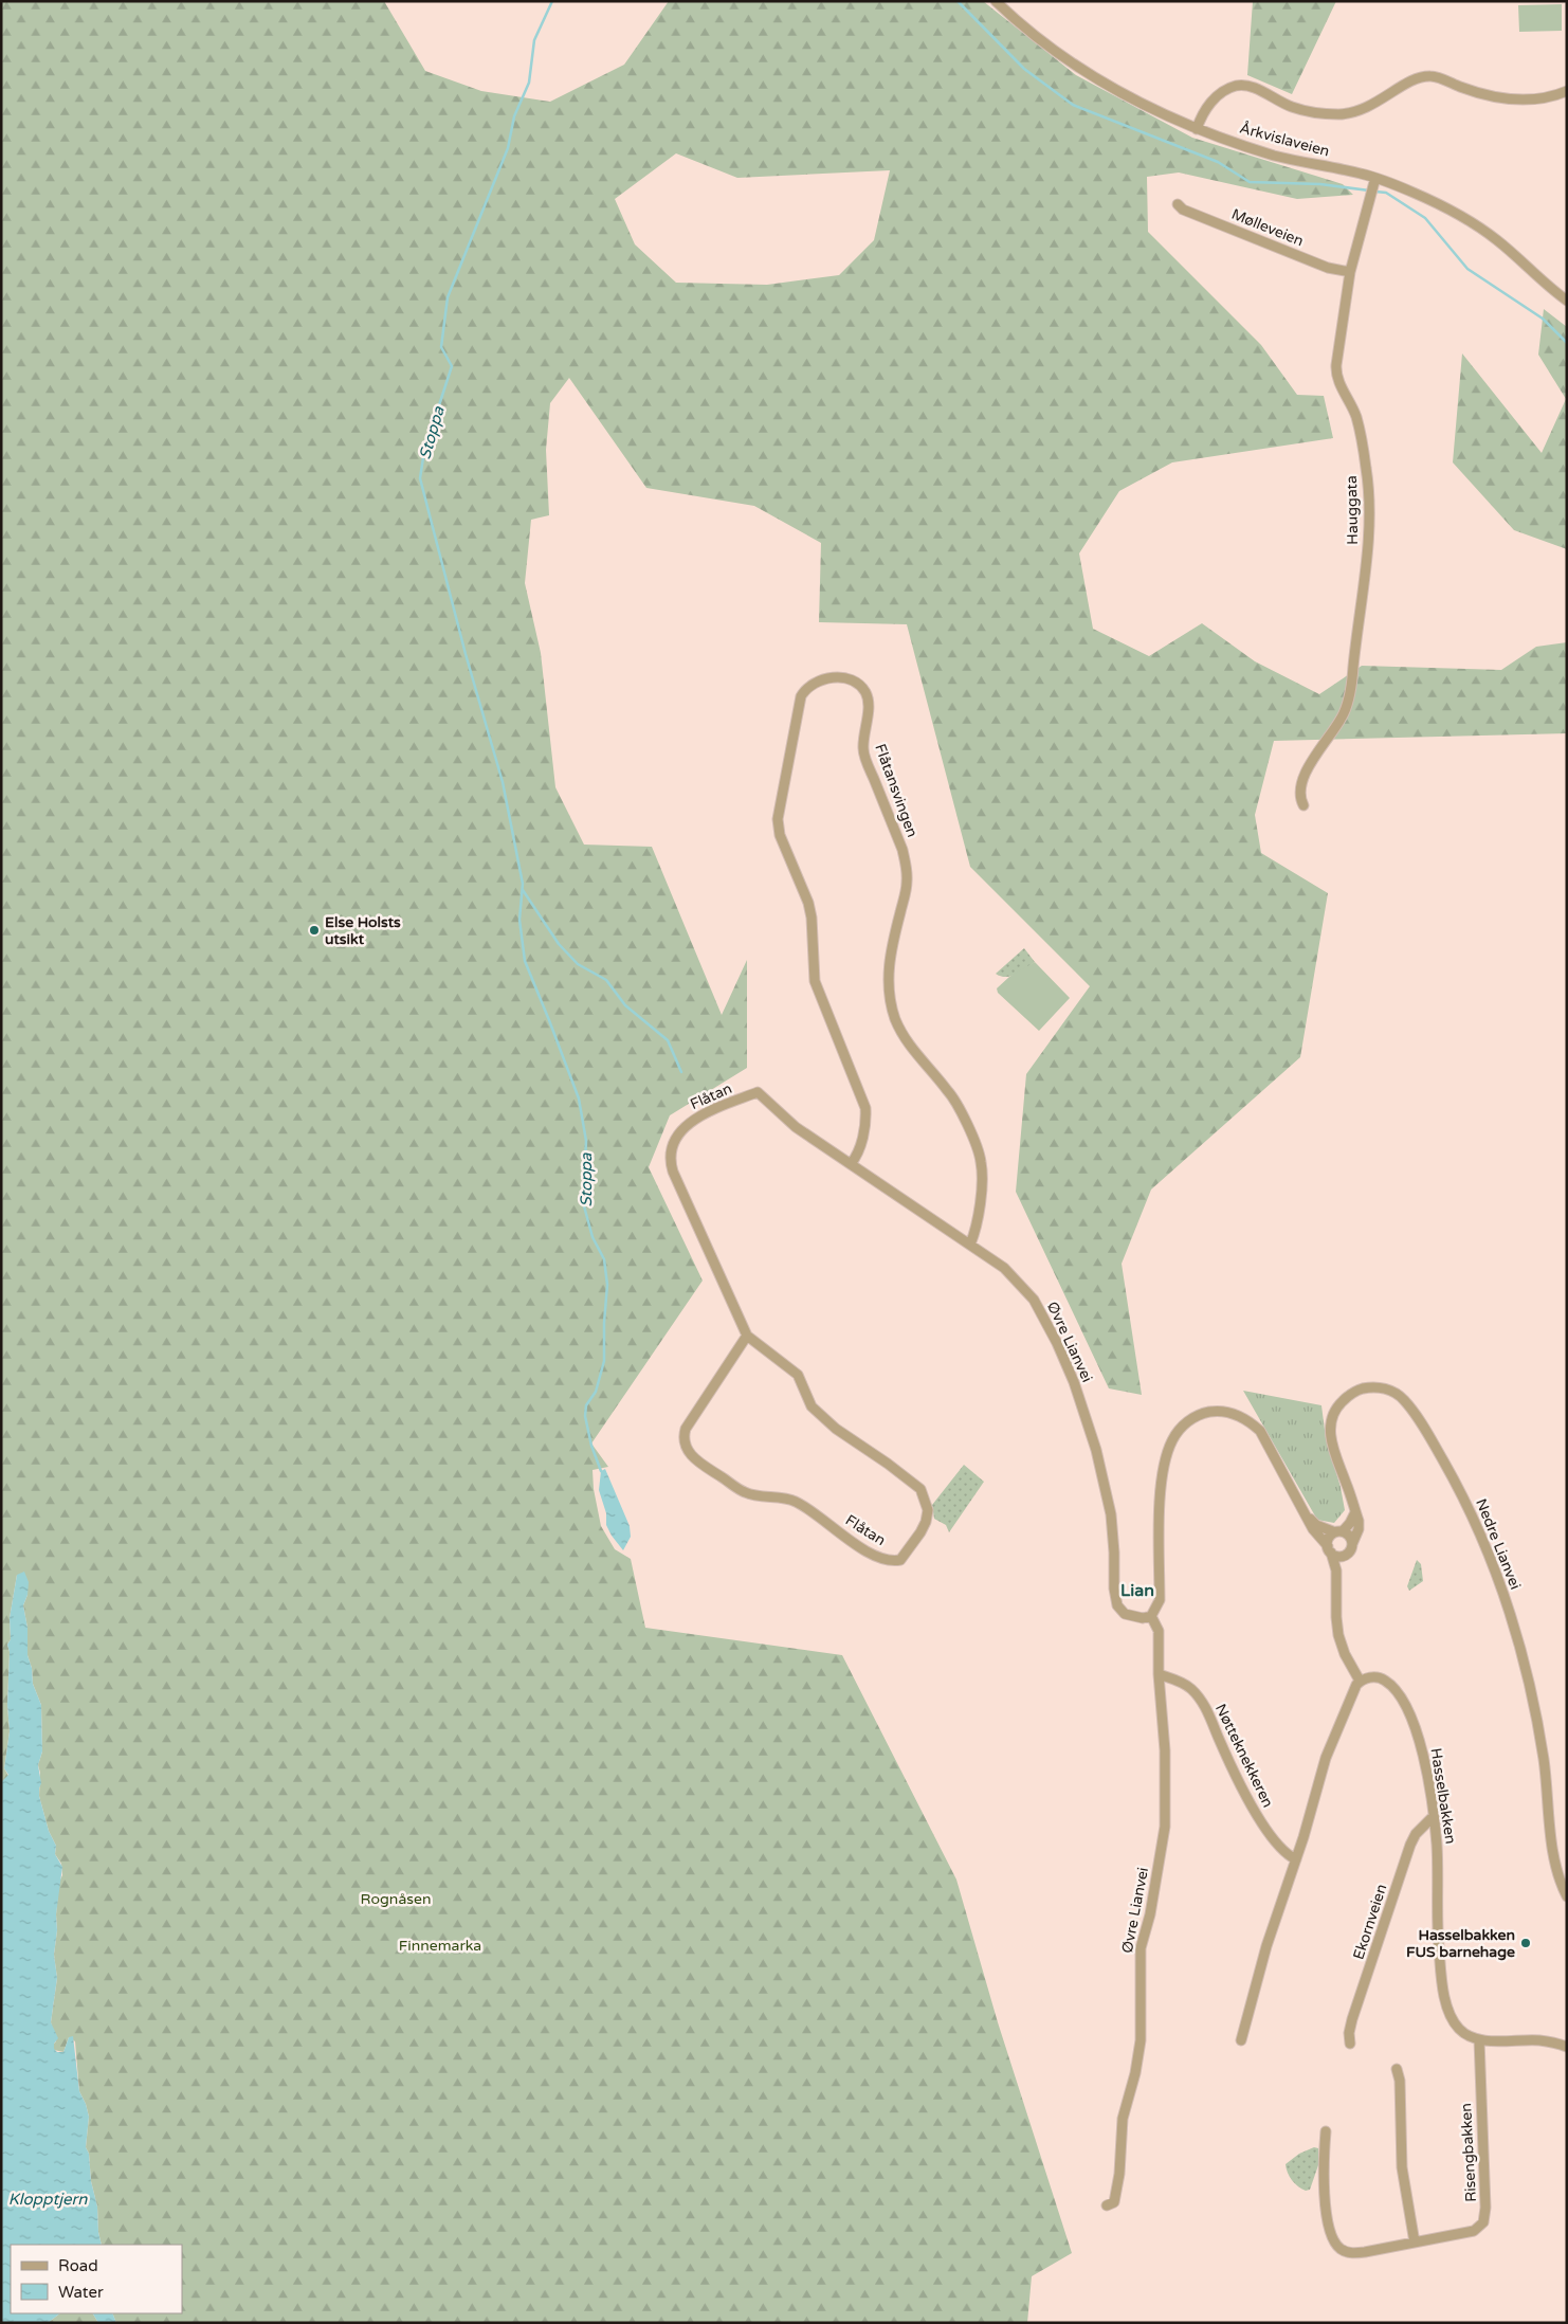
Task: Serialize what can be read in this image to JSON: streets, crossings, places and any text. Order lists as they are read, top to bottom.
{
  "streets": {
    "street": [
      "Årkvislaveien",
      "Mølleveien",
      "Hauggata",
      "Flåtansvingen",
      "Flåtan",
      "Øvre Lianvei",
      "Nedre Lianvei",
      "Nøtteknekkeren",
      "Hasselbakken",
      "Ekornveien",
      "Risengbakken"
    ]
  },
  "crossings": [
    ["Årkvislaveien", "Hauggata"],
    ["Mølleveien", "Hauggata"],
    ["Flåtansvingen", "Øvre Lianvei"],
    ["Flåtan", "Øvre Lianvei"],
    ["Øvre Lianvei", "Nøtteknekkeren"],
    ["Hasselbakken", "Ekornveien"],
    ["Hasselbakken", "Risengbakken"]
  ],
  "districts": ["Lian"],
  "water": ["Stoppa", "Klopptjern"],
  "parks": ["Rognåsen", "Finnemarka"],
  "places": ["Else Holsts utsikt", "Hasselbakken FUS barnehage"],
  "legend": ["Road", "Water"]
}
